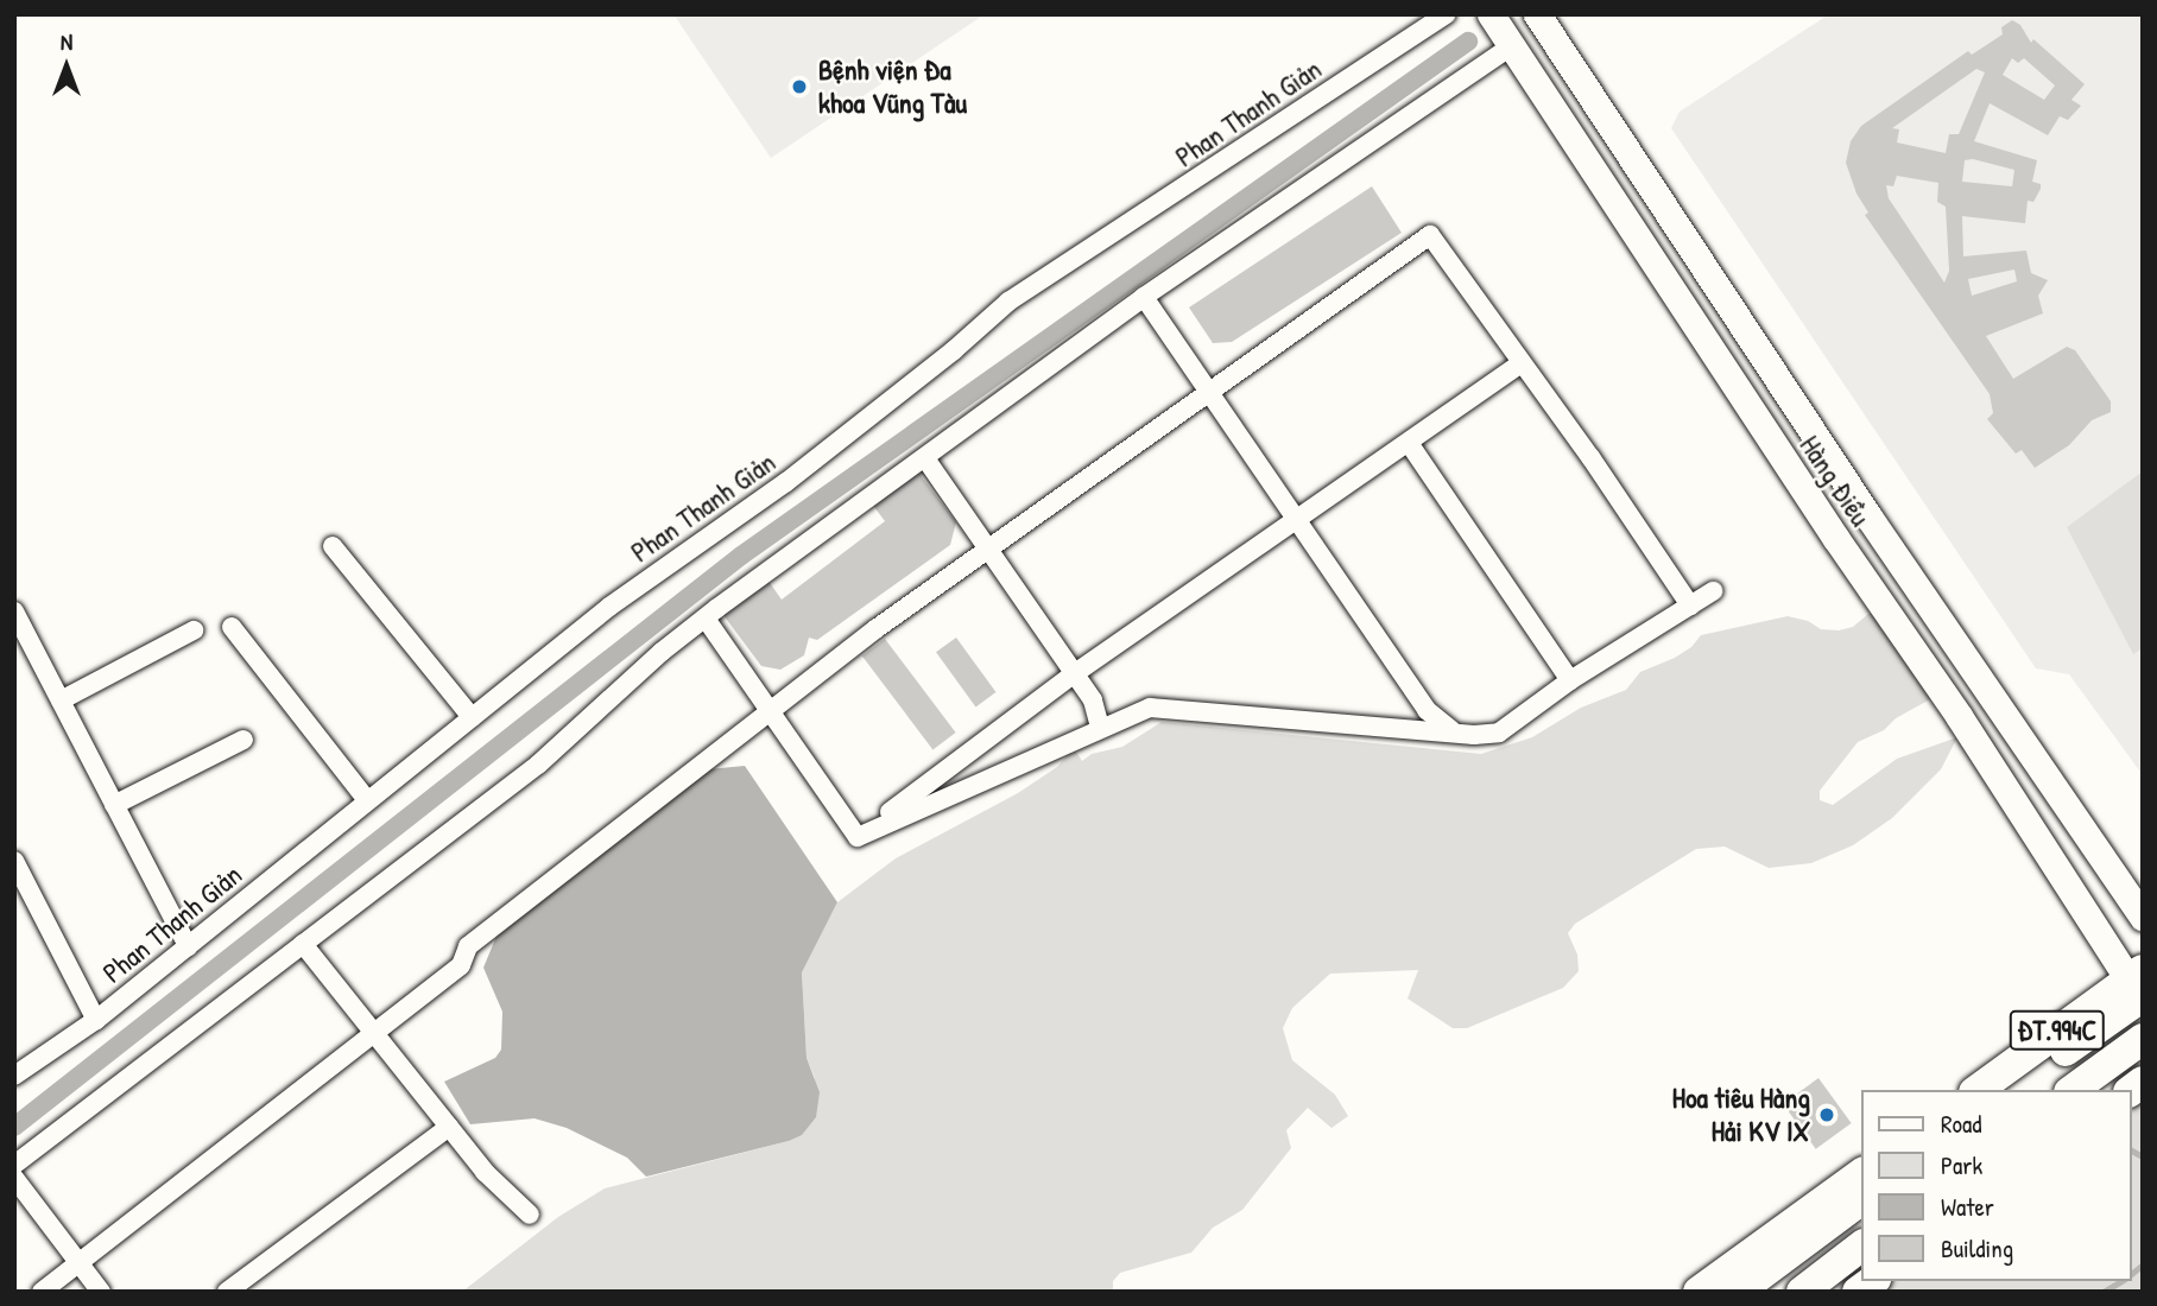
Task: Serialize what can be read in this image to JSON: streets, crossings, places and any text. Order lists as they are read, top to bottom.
{
  "streets": {
    "main road": ["Hàng Điều", "ĐT.994C"],
    "street": ["Phan Thanh Giản"]
  },
  "crossings": [
    ["Hàng Điều", "ĐT.994C"]
  ],
  "places": ["Bệnh viện Đa khoa Vũng Tàu", "Hoa tiêu Hàng Hải KV IX"],
  "legend": [
    "Road",
    "Park",
    "Water",
    "Building"
  ],
  "north": "top"
}
